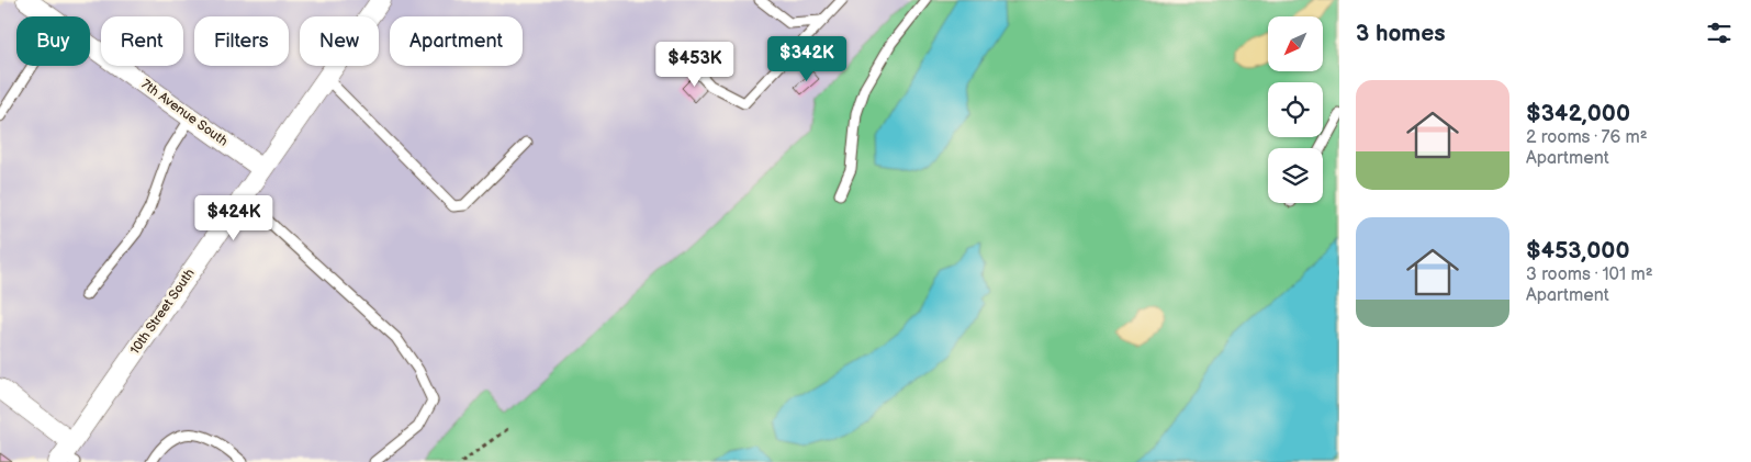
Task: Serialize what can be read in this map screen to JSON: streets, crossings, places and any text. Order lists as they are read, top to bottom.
{
  "streets": {
    "street": ["7th Avenue South", "10th Street South"]
  },
  "crossings": [
    ["7th Avenue South", "10th Street South"]
  ],
  "north": "bottom left",
  "page": {
    "heading": "3 homes",
    "chip": [
      "Buy",
      "Rent",
      "Filters",
      "New",
      "Apartment"
    ],
    "price": ["$342K", "$453K", "$424K"],
    "list": [
      {
        "name": "$342,000",
        "note": "2 rooms · 76 m² · Apartment"
      },
      {
        "name": "$453,000",
        "note": "3 rooms · 101 m² · Apartment"
      }
    ]
  }
}
